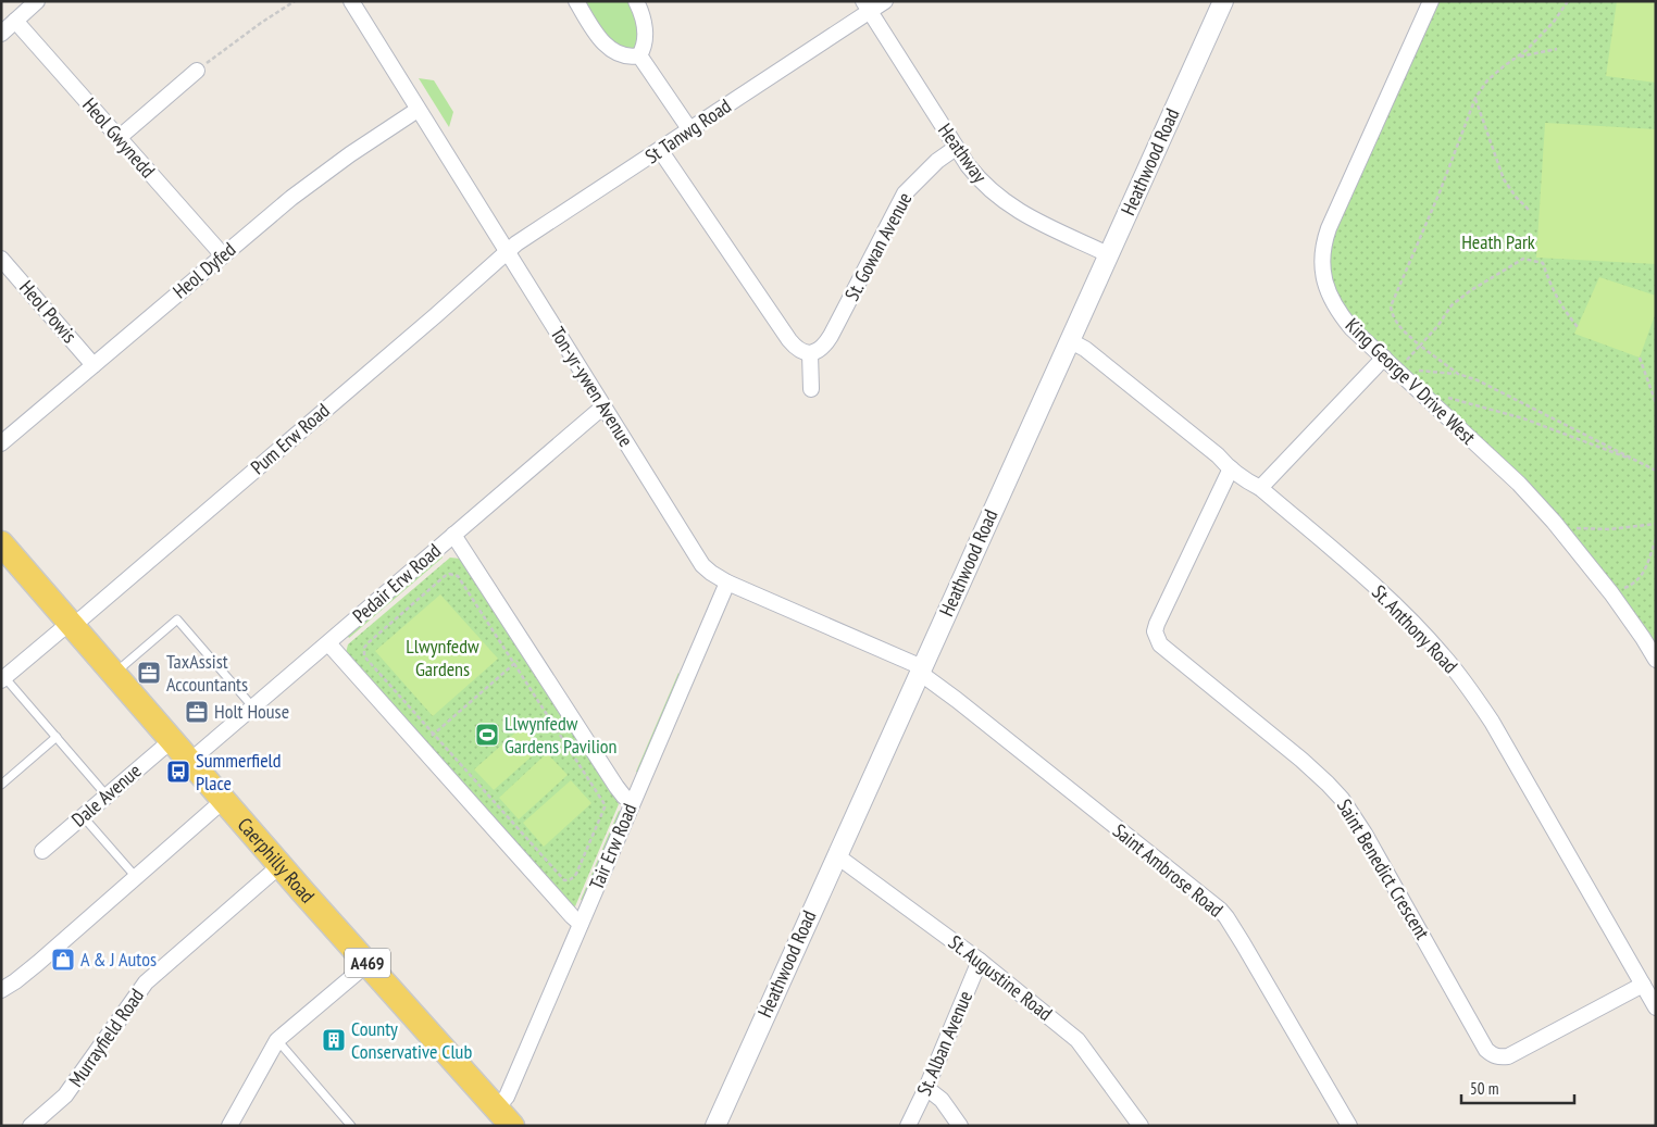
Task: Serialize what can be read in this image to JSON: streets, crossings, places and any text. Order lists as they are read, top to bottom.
{
  "streets": {
    "main road": ["Caerphilly Road", "A469"],
    "street": [
      "St Tanwg Road",
      "Heol Gwynedd",
      "Heathway",
      "Heathwood Road",
      "St. Gowan Avenue",
      "Heol Dyfed",
      "Heol Powis",
      "King George V Drive West",
      "Ton-yr-ywen Avenue",
      "Pum Erw Road",
      "Pedair Erw Road",
      "St. Anthony Road",
      "Dale Avenue",
      "Tair Erw Road",
      "Saint Benedict Crescent",
      "Saint Ambrose Road",
      "St. Augustine Road",
      "Murrayfield Road",
      "St. Alban Avenue"
    ]
  },
  "crossings": [
    ["St Tanwg Road", "Heathway"],
    ["St Tanwg Road", "Ton-yr-ywen Avenue"],
    ["St Tanwg Road", "Pum Erw Road"],
    ["Heol Gwynedd", "Heol Dyfed"],
    ["Heathway", "Heathwood Road"],
    ["Heathway", "St. Gowan Avenue"],
    ["Heathwood Road", "Ton-yr-ywen Avenue"],
    ["Heathwood Road", "St. Anthony Road"],
    ["Heathwood Road", "Saint Ambrose Road"],
    ["Heathwood Road", "St. Augustine Road"],
    ["Heol Dyfed", "Heol Powis"],
    ["Heol Dyfed", "Ton-yr-ywen Avenue"],
    ["Ton-yr-ywen Avenue", "Pum Erw Road"],
    ["Ton-yr-ywen Avenue", "Pedair Erw Road"],
    ["Ton-yr-ywen Avenue", "Tair Erw Road"],
    ["Ton-yr-ywen Avenue", "Saint Ambrose Road"],
    ["Pum Erw Road", "Caerphilly Road"],
    ["Pedair Erw Road", "Caerphilly Road"],
    ["St. Anthony Road", "Saint Benedict Crescent"],
    ["Dale Avenue", "Caerphilly Road"],
    ["Tair Erw Road", "Caerphilly Road"],
    ["Caerphilly Road", "Murrayfield Road"],
    ["St. Augustine Road", "St. Alban Avenue"]
  ],
  "parks": ["Heath Park", "Llwynfedw Gardens"],
  "places": {
    "office": ["TaxAssist Accountants", "Holt House"],
    "sports": ["Llwynfedw Gardens Pavilion"],
    "bus stop": ["Summerfield Place"],
    "shop": ["A & J Autos"],
    "building": ["County Conservative Club"]
  },
  "scale_bar": "50 m"
}
